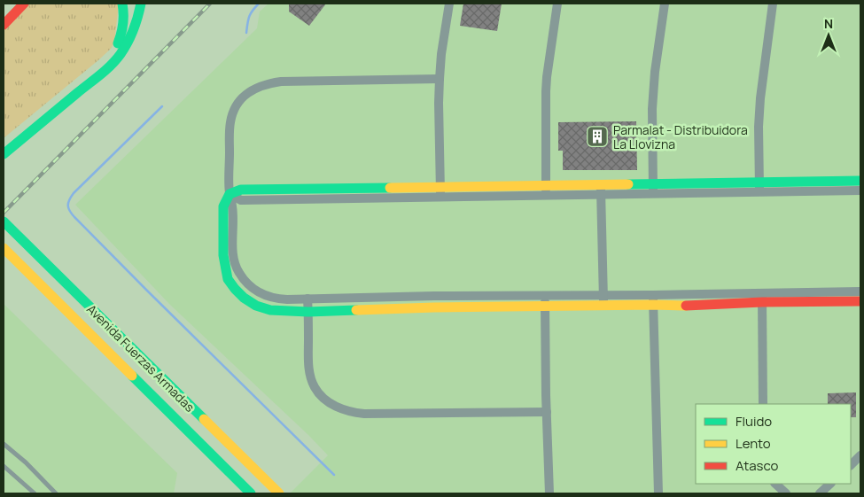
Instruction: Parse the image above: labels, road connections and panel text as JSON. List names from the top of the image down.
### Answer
{
  "streets": {
    "main road": ["Avenida Fuerzas Armadas"]
  },
  "places": {
    "building": ["Parmalat - Distribuidora La Llovizna"]
  },
  "legend": ["Fluido", "Lento", "Atasco"],
  "north": "top"
}
